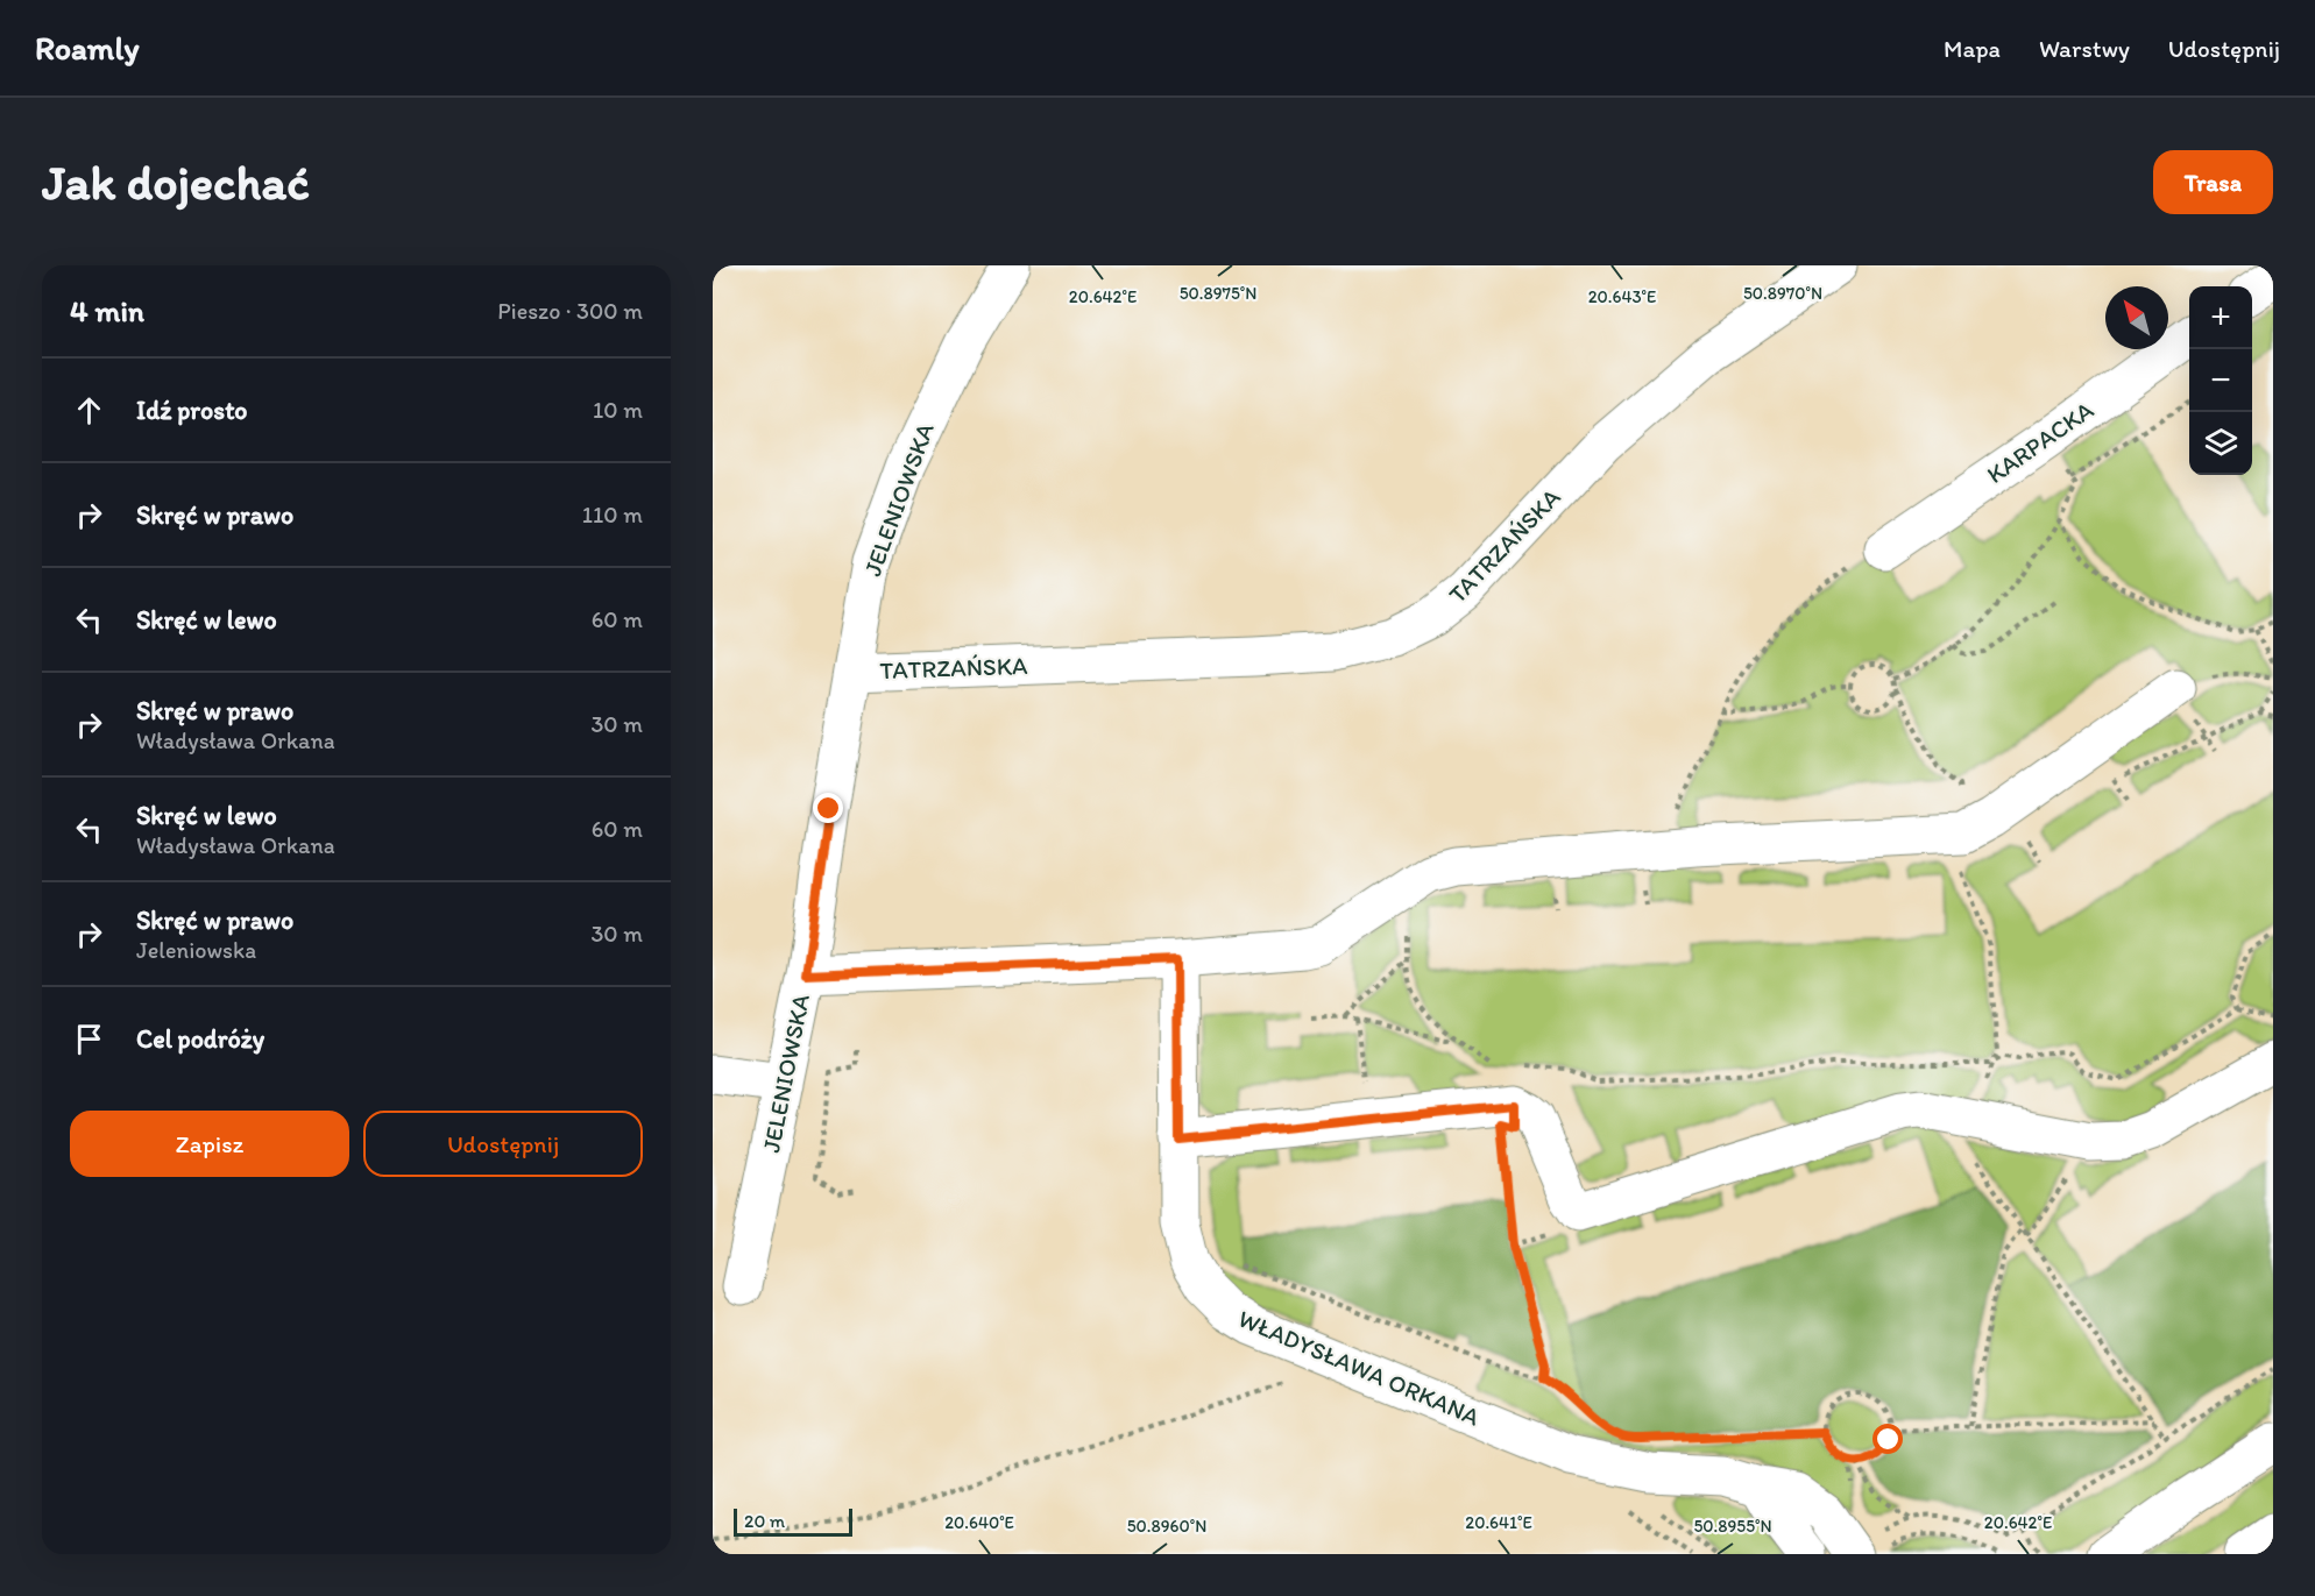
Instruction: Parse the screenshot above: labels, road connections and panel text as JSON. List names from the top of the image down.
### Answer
{
  "streets": {
    "street": [
      "KARPACKA",
      "JELENIOWSKA",
      "TATRZAŃSKA",
      "WŁADYSŁAWA ORKANA"
    ]
  },
  "crossings": [
    ["JELENIOWSKA", "TATRZAŃSKA"]
  ],
  "scale_bar": "20 m",
  "north": "top left",
  "page": {
    "header": "Roamly",
    "nav": ["Mapa", "Warstwy", "Udostępnij"],
    "buttons": [
      "Trasa",
      ["Zapisz", "Udostępnij"]
    ],
    "title": "Jak dojechać",
    "heading": ["4 min", "Pieszo · 300 m"],
    "map_buttons": ["+", "−"],
    "list": [
      ["Idź prosto", "10 m"],
      ["Skręć w prawo", "110 m"],
      ["Skręć w lewo", "60 m"],
      ["Skręć w prawo", "Władysława Orkana", "30 m"],
      ["Skręć w lewo", "Władysława Orkana", "60 m"],
      ["Skręć w prawo", "Jeleniowska", "30 m"],
      "Cel podróży"
    ],
    "scale": "20 m"
  },
  "coordinates": [
    "50.8975°N",
    "50.8970°N",
    "20.642°E",
    "20.643°E",
    "20.640°E",
    "20.641°E",
    "50.8960°N",
    "50.8955°N"
  ]
}
